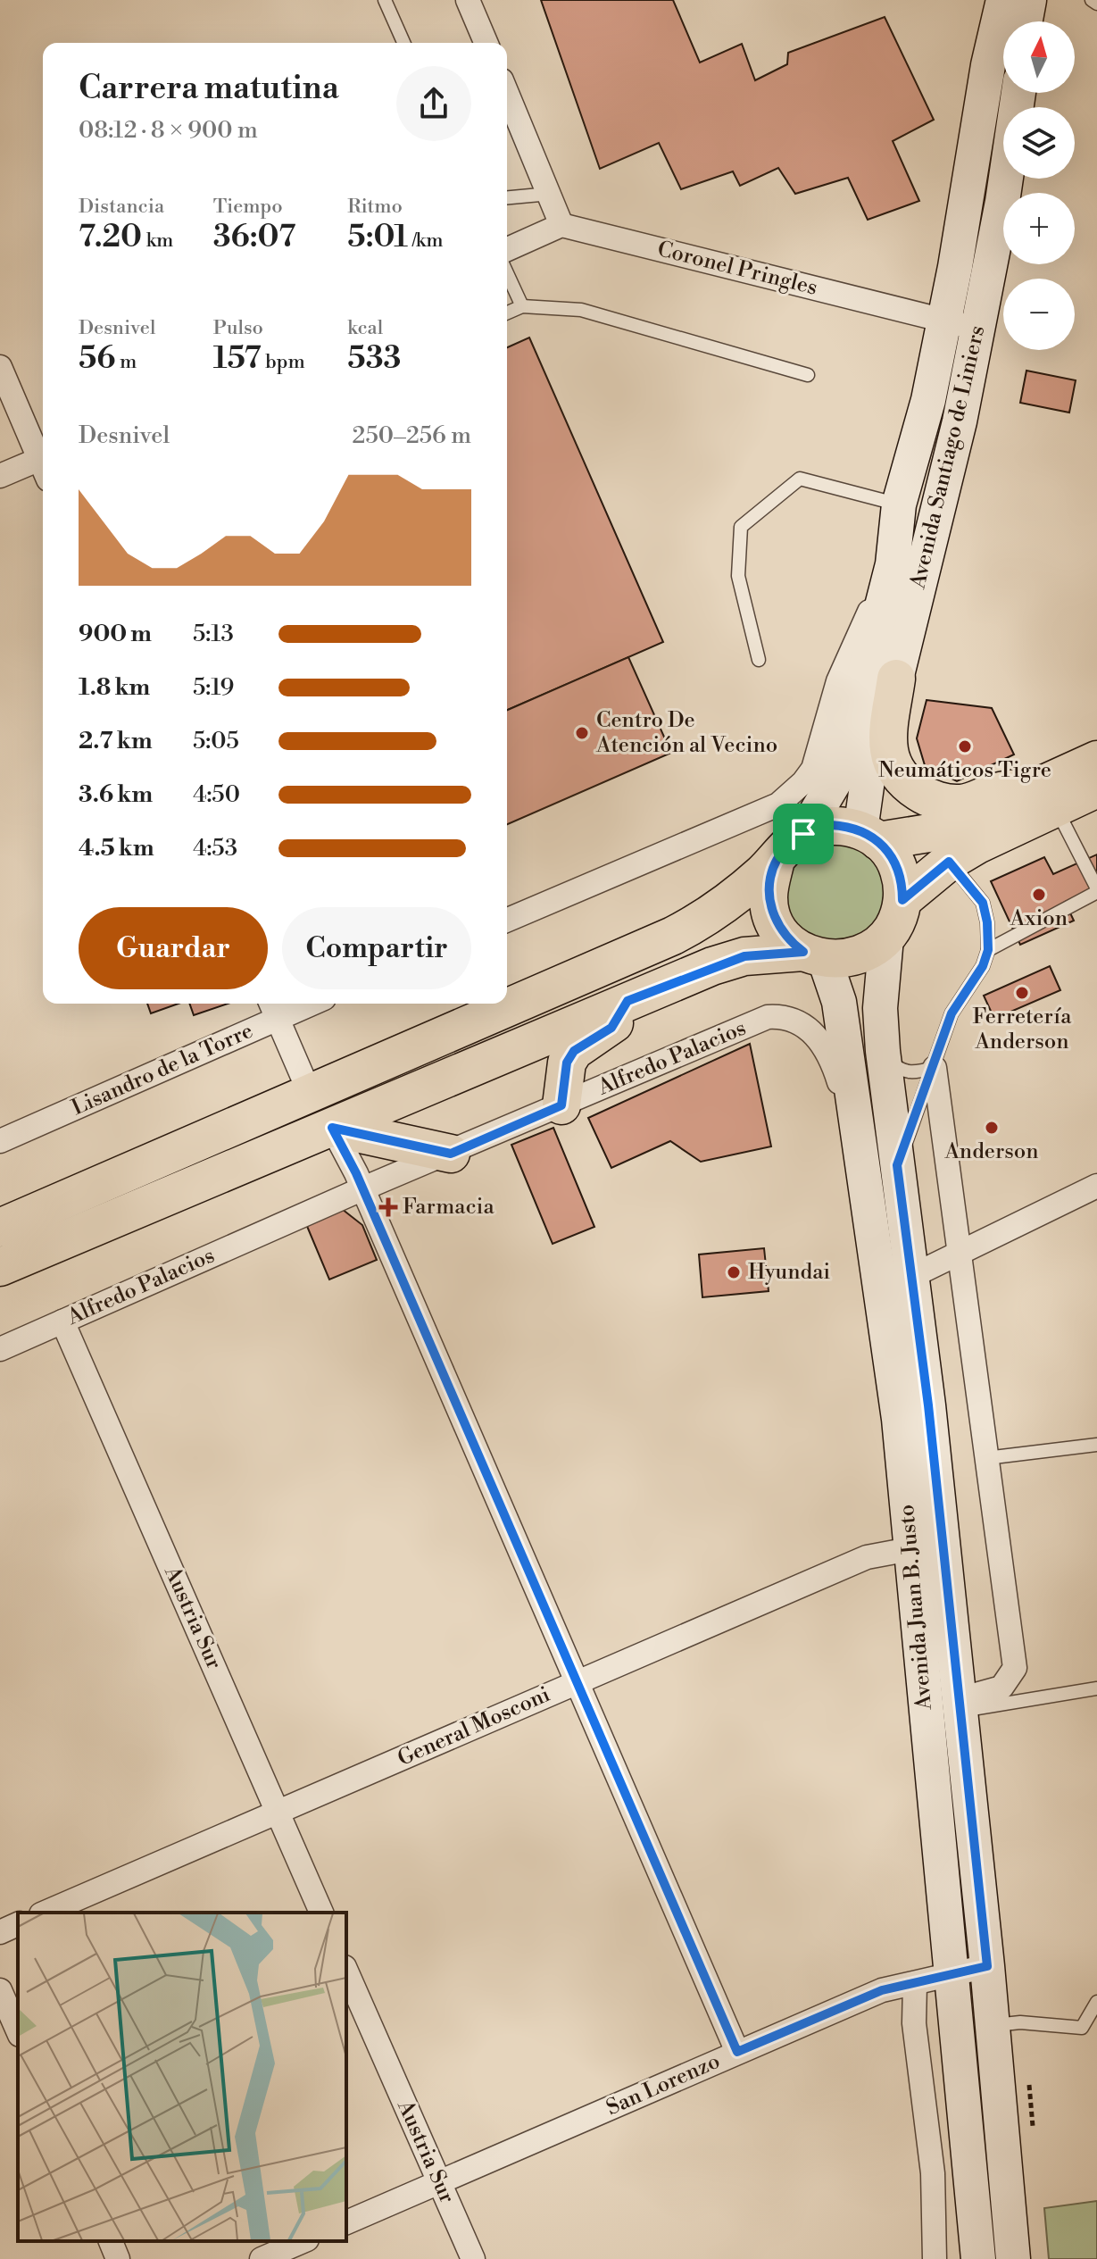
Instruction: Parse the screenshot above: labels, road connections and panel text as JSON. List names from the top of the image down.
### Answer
{
  "streets": {
    "main road": ["Avenida Santiago de Liniers", "Avenida Juan B. Justo"],
    "street": [
      "Coronel Pringles",
      "Alfredo Palacios",
      "Lisandro de la Torre",
      "Austria Sur",
      "General Mosconi",
      "San Lorenzo"
    ]
  },
  "crossings": [
    ["Coronel Pringles", "Avenida Santiago de Liniers"],
    ["Avenida Santiago de Liniers", "Avenida Juan B. Justo"],
    ["Alfredo Palacios", "Avenida Juan B. Justo"],
    ["Alfredo Palacios", "Austria Sur"],
    ["Avenida Juan B. Justo", "General Mosconi"],
    ["Avenida Juan B. Justo", "San Lorenzo"],
    ["Austria Sur", "General Mosconi"],
    ["Austria Sur", "San Lorenzo"]
  ],
  "places": {
    "other": [
      "Centro De Atención al Vecino",
      "Neumáticos Tigre",
      "Axion",
      "Ferretería Anderson",
      "Anderson",
      "Hyundai"
    ],
    "health": ["Farmacia"]
  },
  "north": "top",
  "page": {
    "map_buttons": ["+", "−"],
    "heading": ["Carrera matutina", "08:12 · 8 × 900 m"],
    "stats": [
      ["Distancia", "7.20 km"],
      ["Tiempo", "36:07"],
      ["Ritmo", "5:01 /km"],
      ["Desnivel", "56 m"],
      ["Pulso", "157 bpm"],
      ["kcal", "533"]
    ],
    "chart": ["Desnivel", "250–256 m"],
    "list": [
      {
        "name": "900 m",
        "note": "5:13"
      },
      {
        "name": "1.8 km",
        "note": "5:19"
      },
      {
        "name": "2.7 km",
        "note": "5:05"
      },
      {
        "name": "3.6 km",
        "note": "4:50"
      },
      {
        "name": "4.5 km",
        "note": "4:53"
      }
    ],
    "buttons": ["Guardar", "Compartir"]
  }
}
